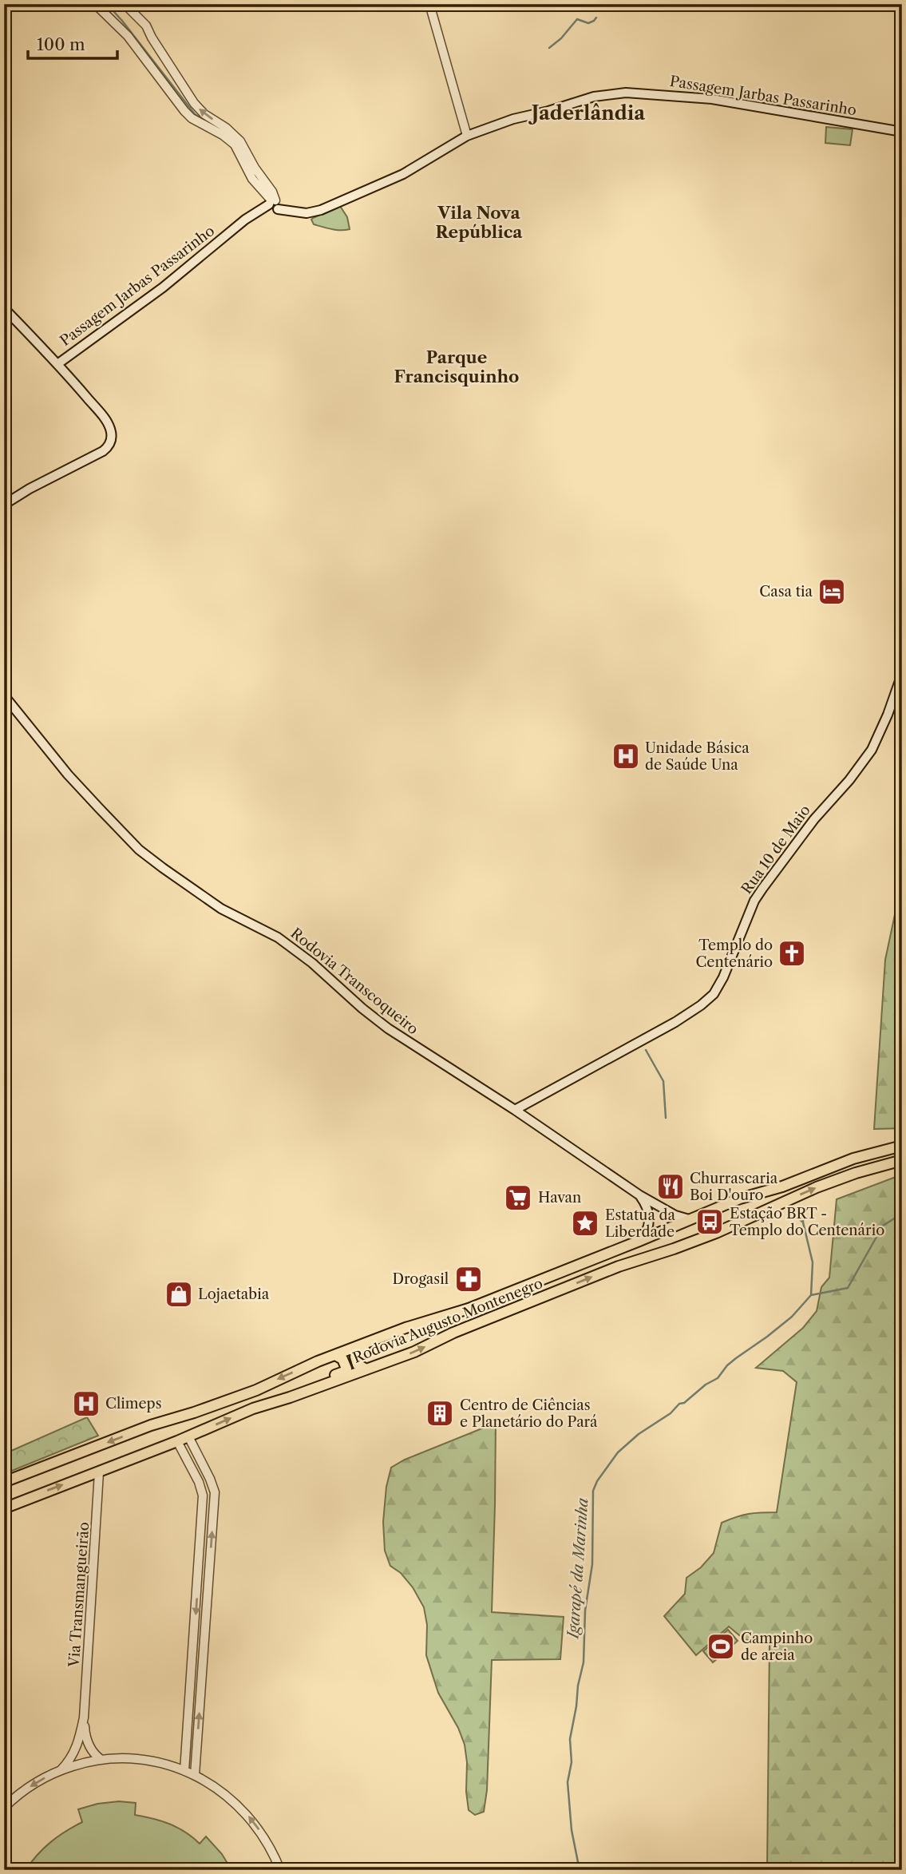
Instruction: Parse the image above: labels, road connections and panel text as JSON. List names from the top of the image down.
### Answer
{
  "streets": {
    "main road": [
      "Passagem Jarbas Passarinho",
      "Rua 10 de Maio",
      "Rodovia Transcoqueiro",
      "Rodovia Augusto Montenegro"
    ],
    "street": ["Via Transmangueirão"]
  },
  "crossings": [
    ["Rua 10 de Maio", "Rodovia Transcoqueiro"],
    ["Rodovia Transcoqueiro", "Rodovia Augusto Montenegro"],
    ["Rodovia Augusto Montenegro", "Via Transmangueirão"]
  ],
  "districts": ["Jaderlândia", "Vila Nova República", "Parque Francisquinho"],
  "water": ["Igarapé da Marinha"],
  "places": {
    "hotel": ["Casa tia"],
    "hospital": ["Unidade Básica de Saúde Una", "Climeps"],
    "church": ["Templo do Centenário"],
    "restaurant": ["Churrascaria Boi D'ouro"],
    "supermarket": ["Havan"],
    "bus stop": ["Estação BRT - Templo do Centenário"],
    "place": ["Estatua da Liberdade"],
    "pharmacy": ["Drogasil"],
    "shop": ["Lojaetabia"],
    "building": ["Centro de Ciências e Planetário do Pará"],
    "sports": ["Campinho de areia"]
  },
  "scale_bar": "100 m"
}
